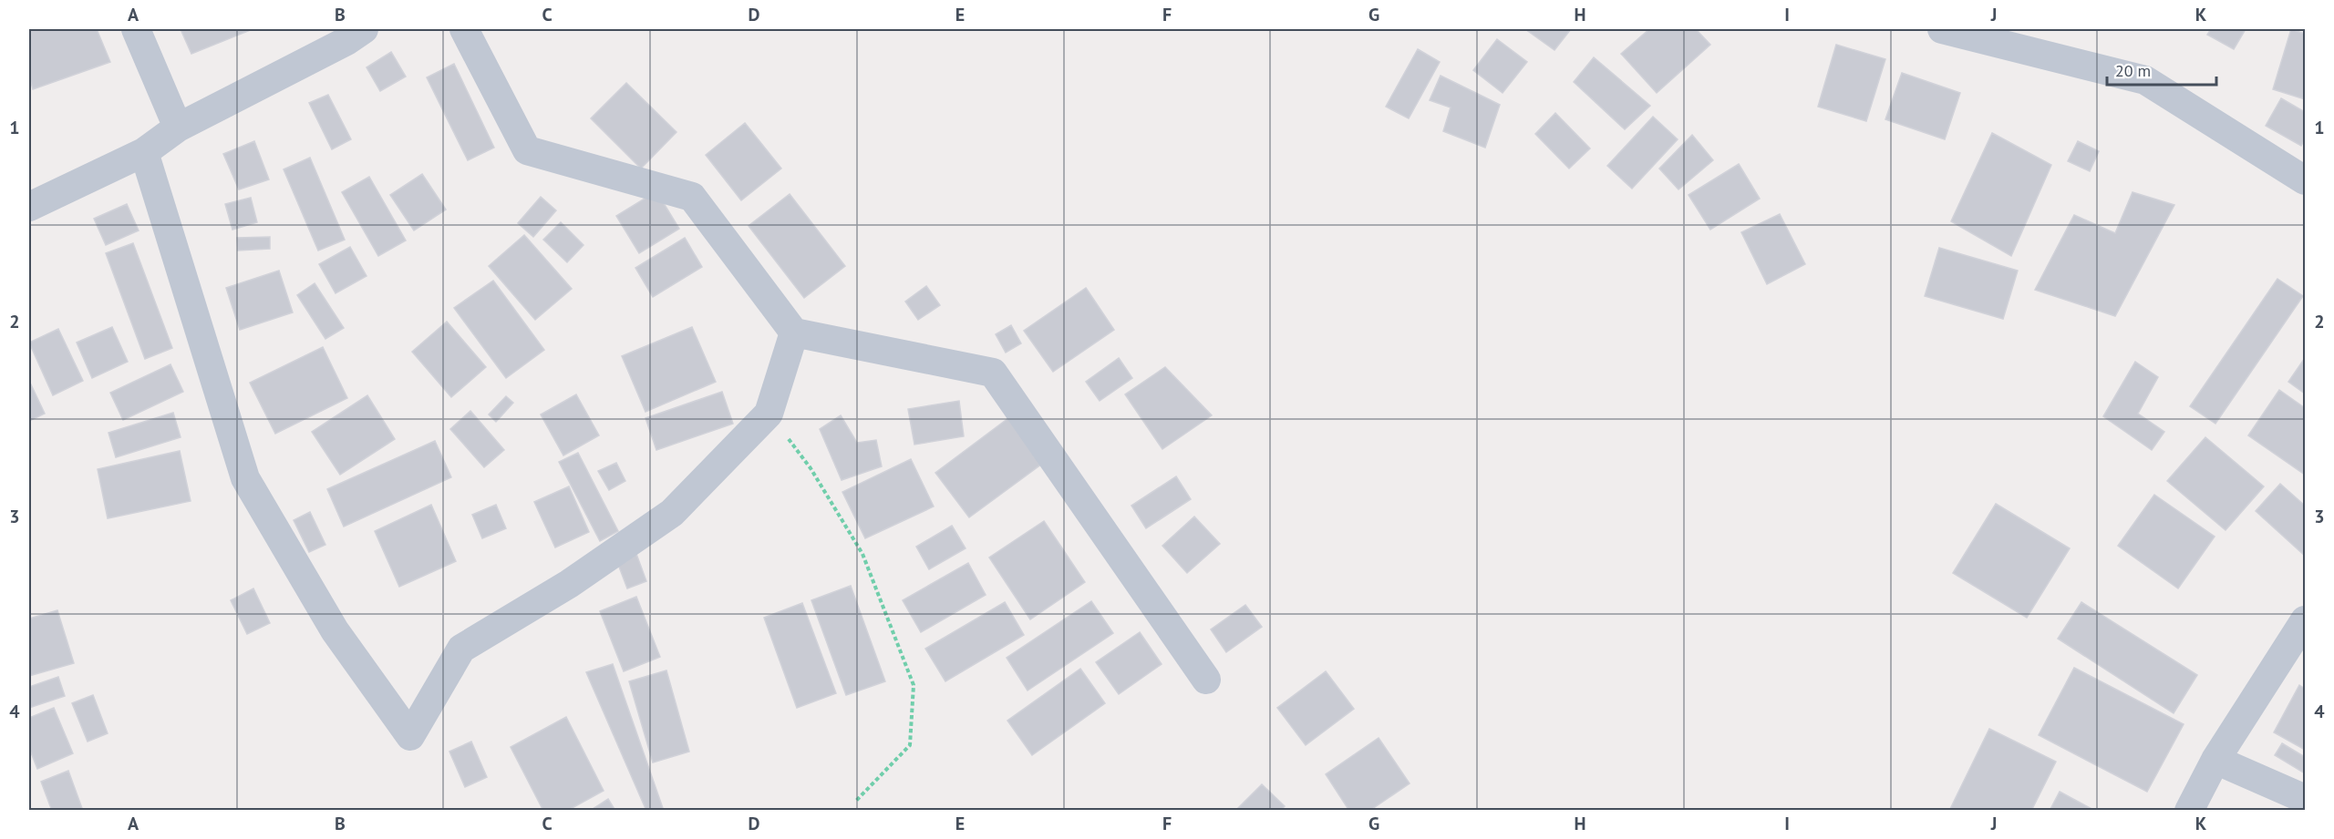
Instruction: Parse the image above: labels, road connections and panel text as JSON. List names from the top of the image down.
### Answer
{
  "scale_bar": "20 m",
  "grid": {
    "columns": [
      "A",
      "B",
      "C",
      "D",
      "E",
      "F",
      "G",
      "H",
      "I",
      "J",
      "K"
    ],
    "rows": [
      "1",
      "2",
      "3",
      "4"
    ]
  }
}
